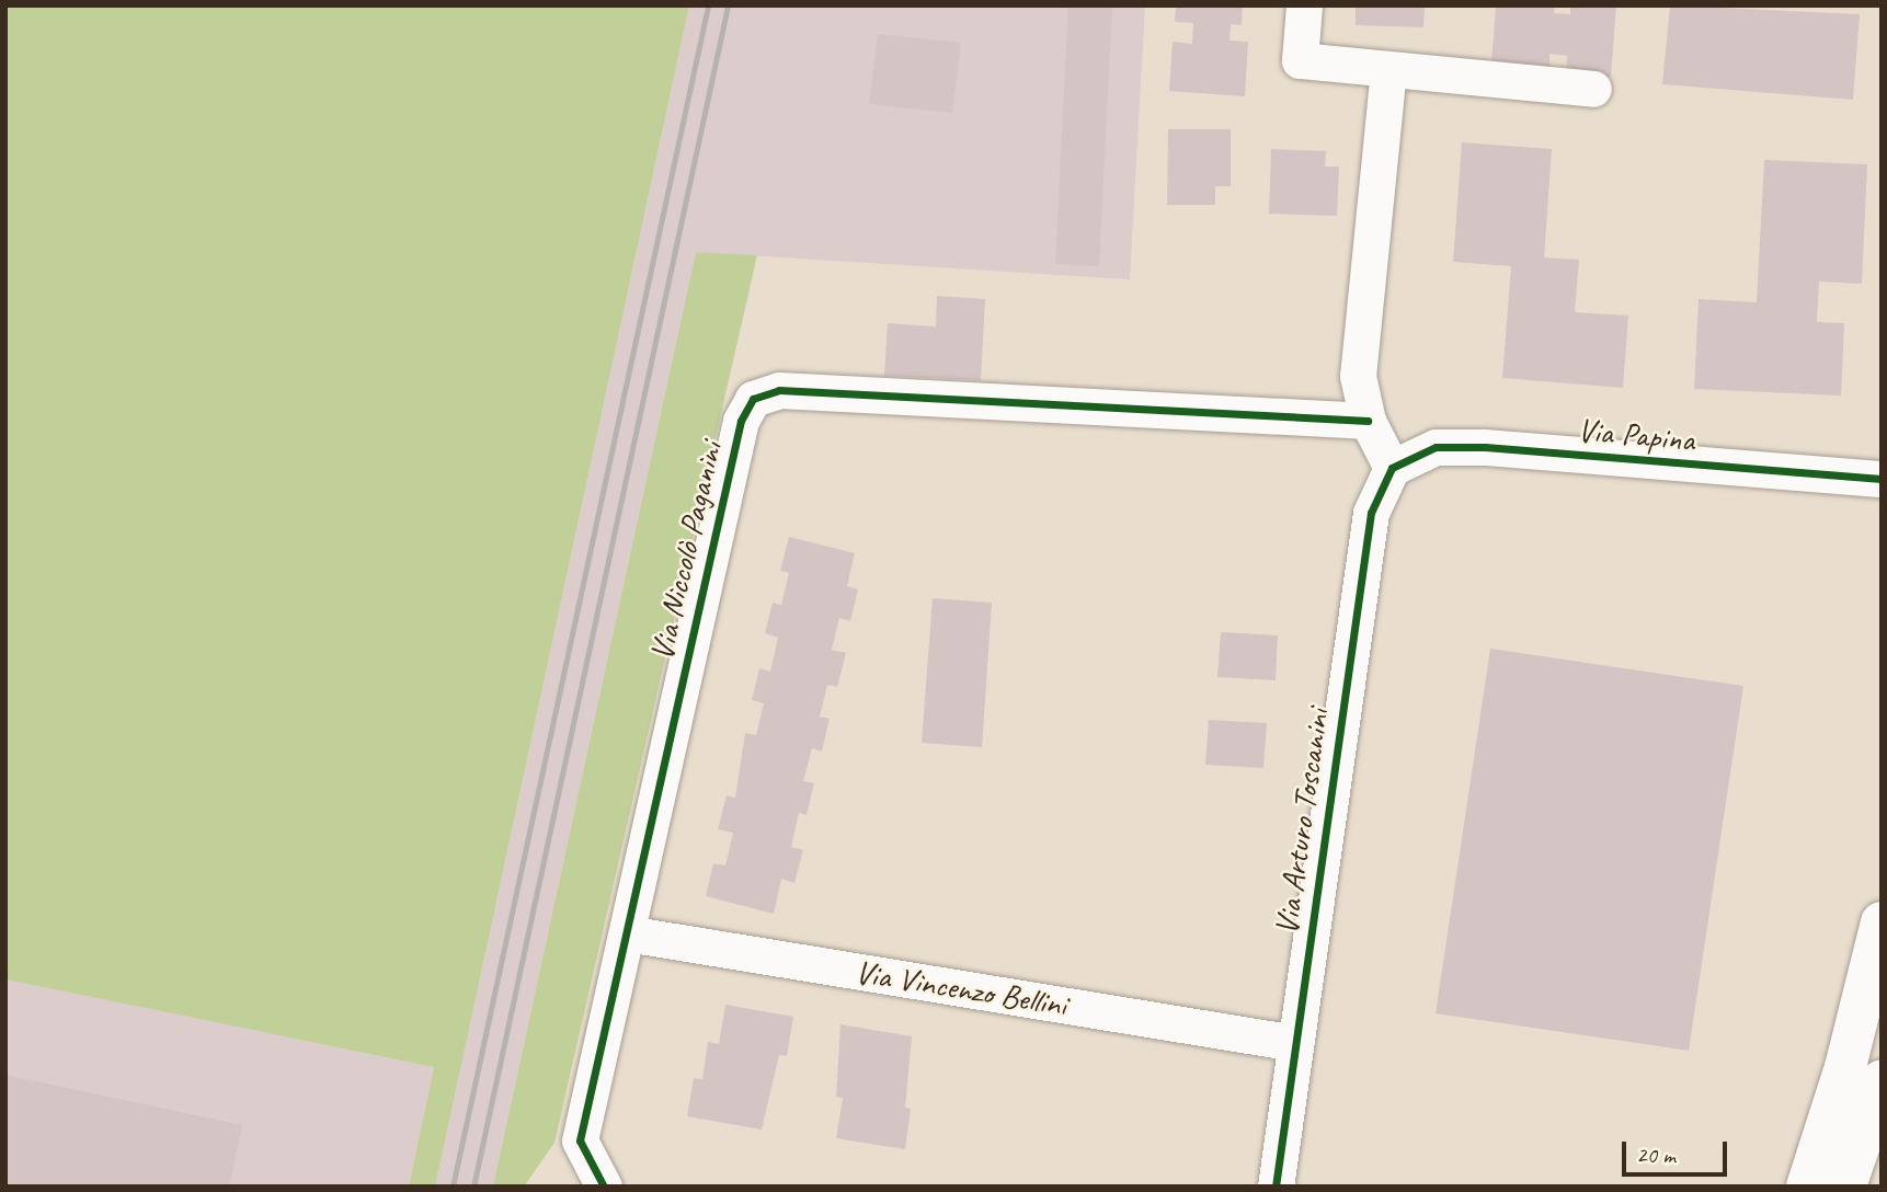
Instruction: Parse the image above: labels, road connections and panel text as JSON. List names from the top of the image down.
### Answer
{
  "streets": {
    "street": [
      "Via Papina",
      "Via Niccolò Paganini",
      "Via Arturo Toscanini",
      "Via Vincenzo Bellini"
    ]
  },
  "crossings": [
    ["Via Papina", "Via Arturo Toscanini"],
    ["Via Niccolò Paganini", "Via Vincenzo Bellini"],
    ["Via Arturo Toscanini", "Via Vincenzo Bellini"]
  ],
  "scale_bar": "20 m"
}
